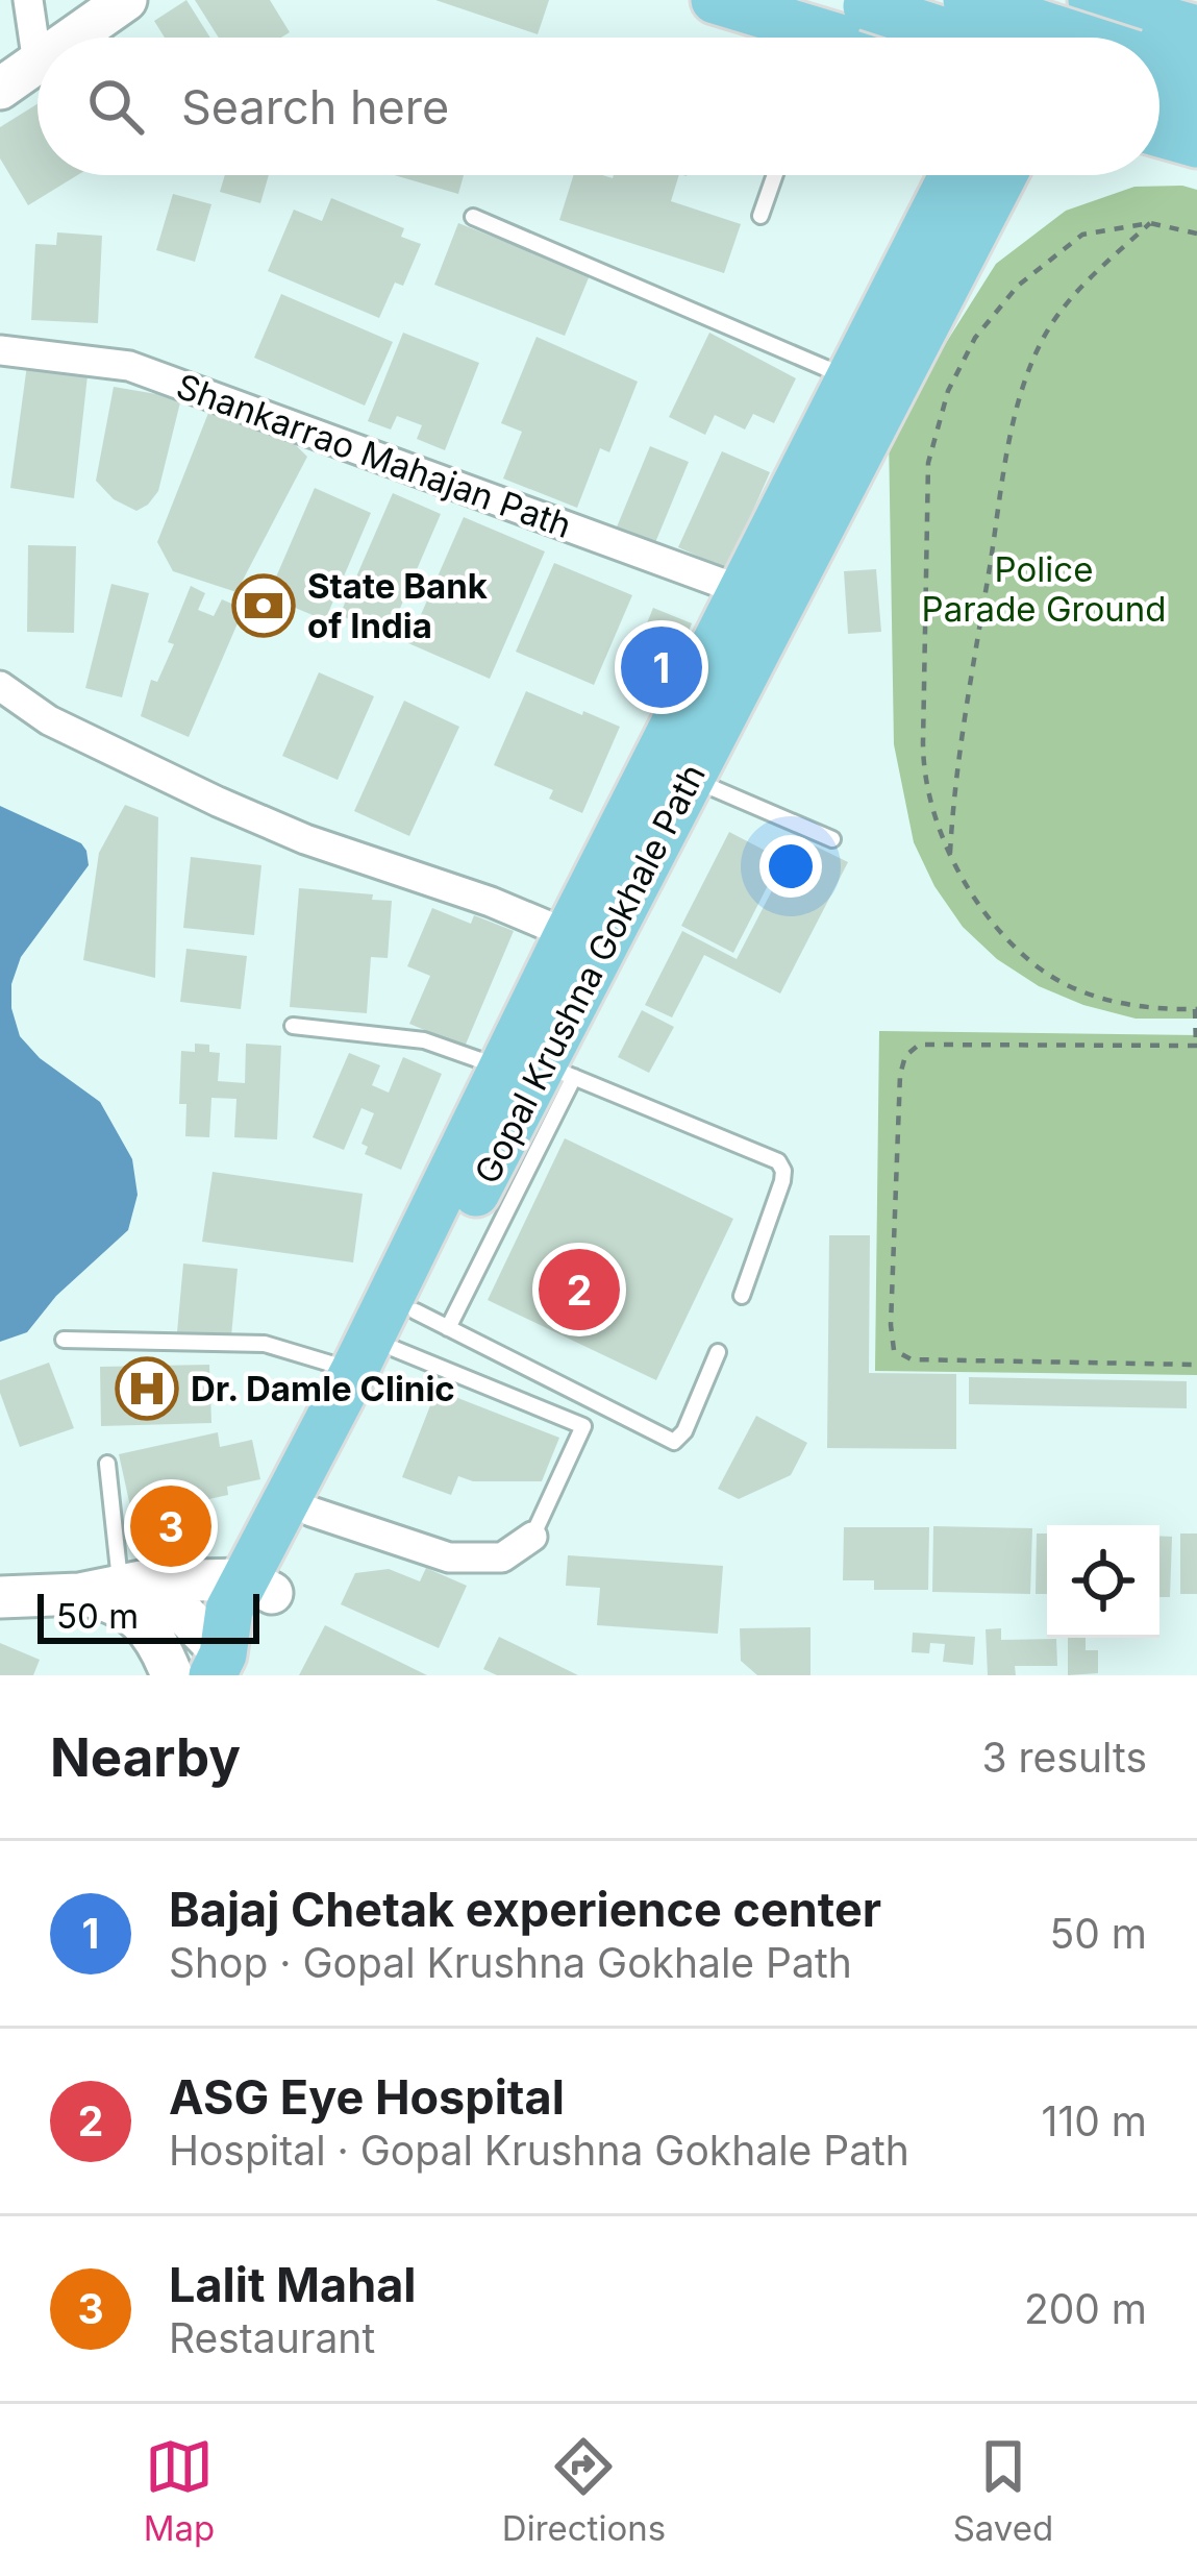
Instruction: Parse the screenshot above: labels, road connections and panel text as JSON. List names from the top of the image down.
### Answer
{
  "streets": {
    "main road": ["Gopal Krushna Gokhale Path"],
    "street": ["Shankarrao Mahajan Path"]
  },
  "crossings": [
    ["Shankarrao Mahajan Path", "Gopal Krushna Gokhale Path"]
  ],
  "parks": ["Police Parade Ground"],
  "places": {
    "bank": ["State Bank of India"],
    "hospital": ["Dr. Damle Clinic"]
  },
  "scale_bar": "50 m",
  "page": {
    "search": "Search here",
    "pins": ["1", "2", "3"],
    "scale": "50 m",
    "heading": ["Nearby", "3 results"],
    "list": [
      {
        "mark": "1",
        "name": "Bajaj Chetak experience center",
        "note": "Shop · Gopal Krushna Gokhale Path",
        "value": "50 m"
      },
      {
        "mark": "2",
        "name": "ASG Eye Hospital",
        "note": "Hospital · Gopal Krushna Gokhale Path",
        "value": "110 m"
      },
      {
        "mark": "3",
        "name": "Lalit Mahal",
        "note": "Restaurant",
        "value": "200 m"
      }
    ],
    "nav": ["Map", "Directions", "Saved"]
  }
}
